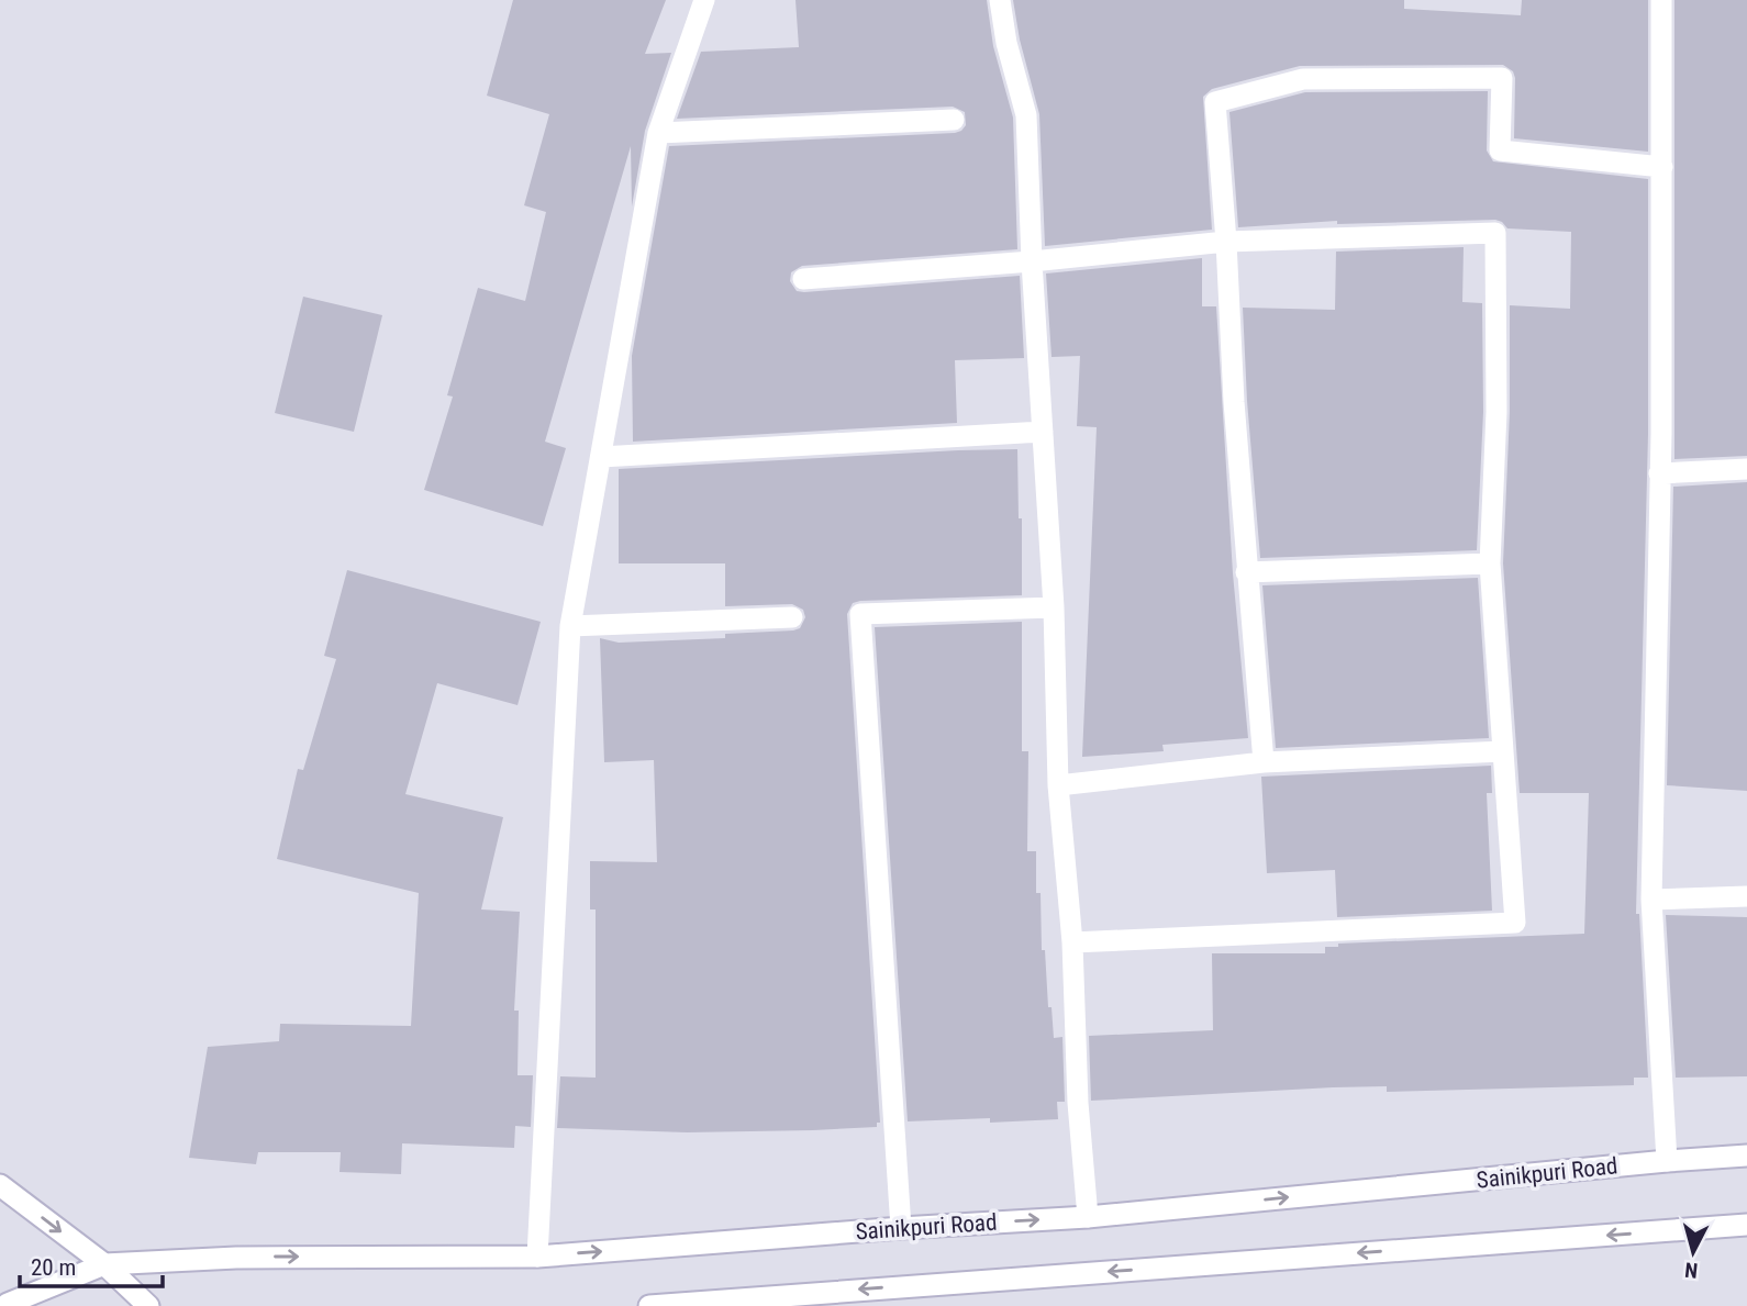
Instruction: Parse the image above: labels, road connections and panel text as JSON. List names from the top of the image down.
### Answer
{
  "streets": {
    "street": ["Sainikpuri Road"]
  },
  "scale_bar": "20 m",
  "north": "bottom"
}
